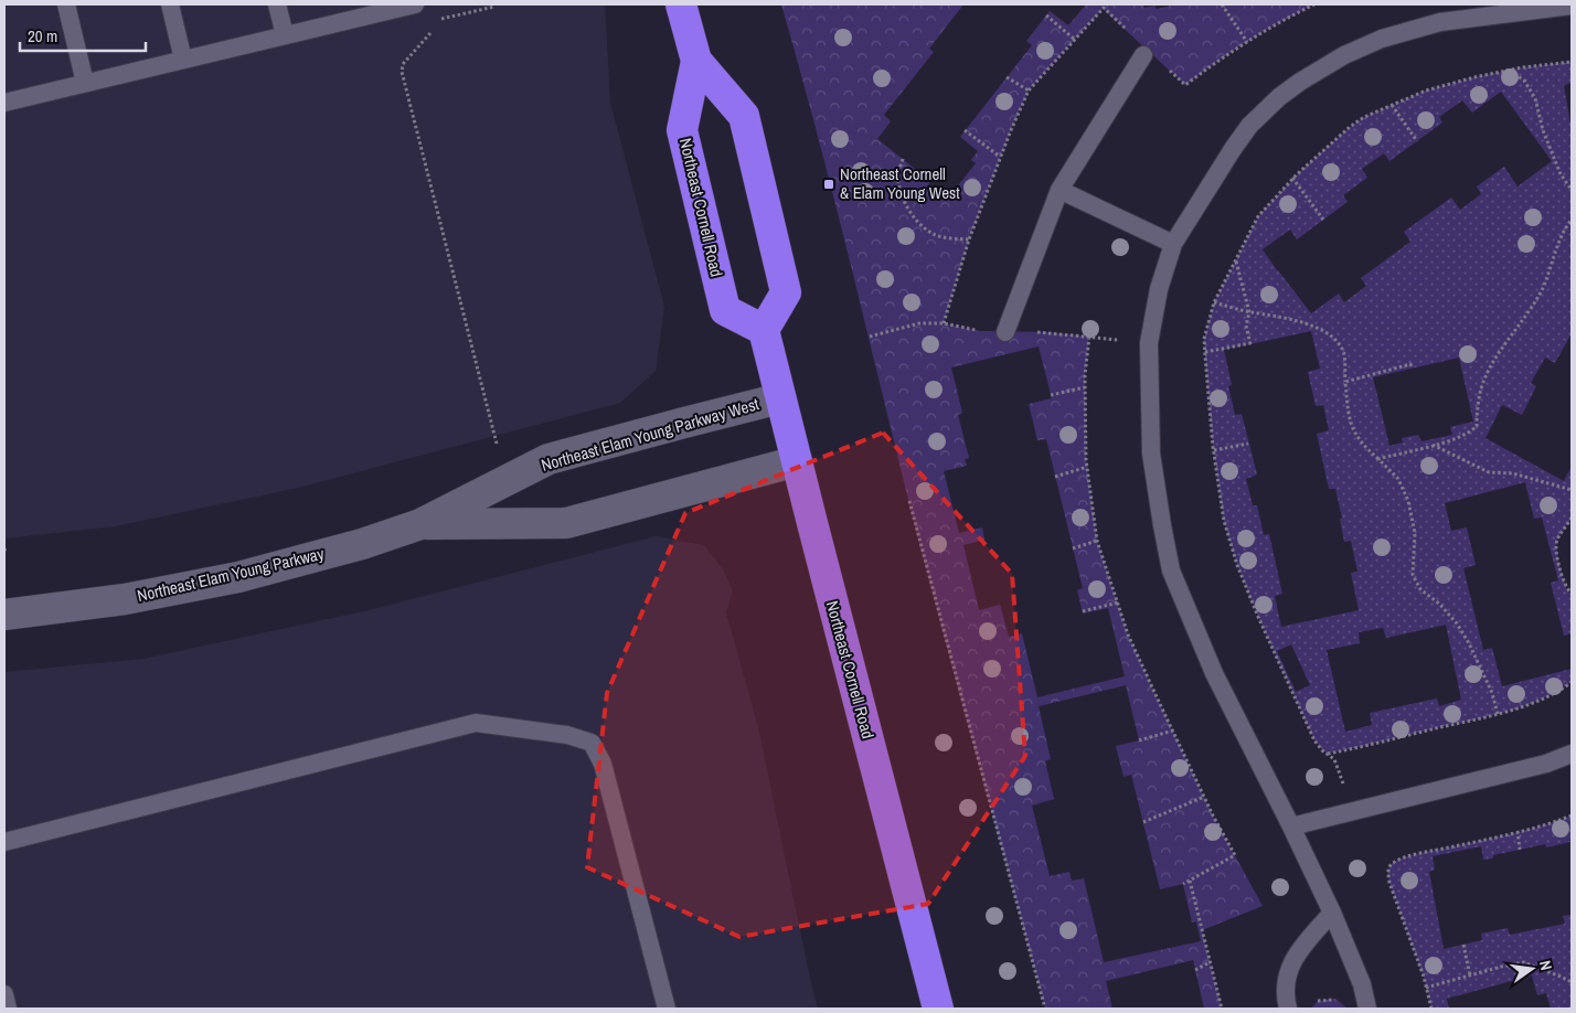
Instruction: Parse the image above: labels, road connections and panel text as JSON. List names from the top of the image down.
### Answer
{
  "streets": {
    "highway": ["Northeast Cornell Road"],
    "street": ["Northeast Elam Young Parkway West", "Northeast Elam Young Parkway"]
  },
  "crossings": [
    ["Northeast Cornell Road", "Northeast Elam Young Parkway West"],
    ["Northeast Elam Young Parkway West", "Northeast Elam Young Parkway"]
  ],
  "places": {
    "transit": ["Northeast Cornell & Elam Young West"]
  },
  "scale_bar": "20 m",
  "north": "right"
}
